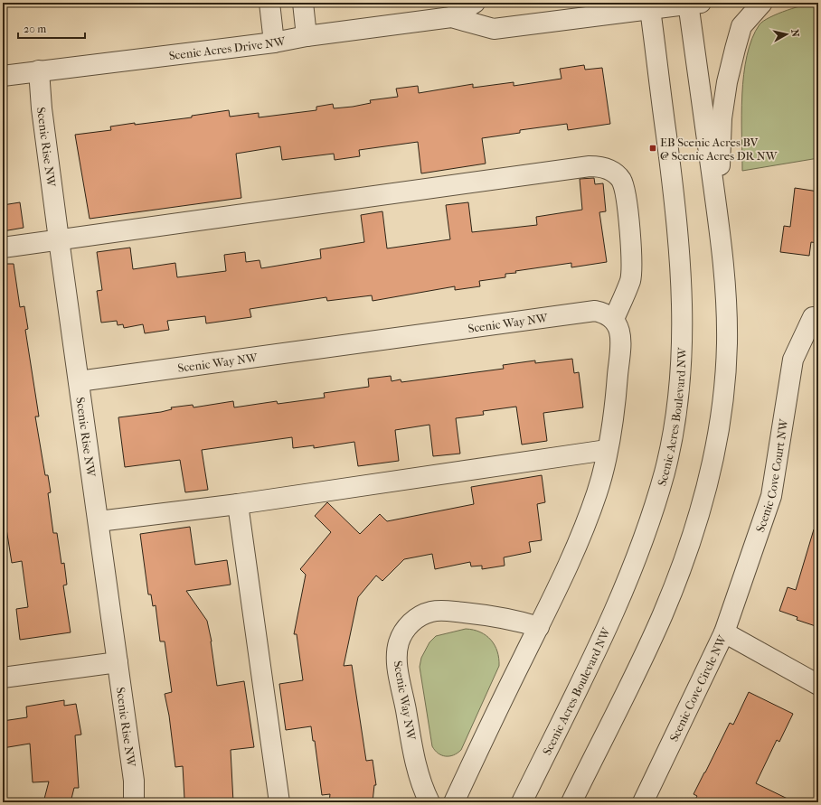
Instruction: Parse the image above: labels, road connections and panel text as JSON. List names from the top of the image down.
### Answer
{
  "streets": {
    "street": [
      "Scenic Acres Drive NW",
      "Scenic Rise NW",
      "Scenic Way NW",
      "Scenic Acres Boulevard NW",
      "Scenic Cove Court NW",
      "Scenic Cove Circle NW"
    ]
  },
  "crossings": [
    ["Scenic Acres Drive NW", "Scenic Rise NW"],
    ["Scenic Acres Drive NW", "Scenic Acres Boulevard NW"],
    ["Scenic Rise NW", "Scenic Way NW"],
    ["Scenic Cove Court NW", "Scenic Cove Circle NW"]
  ],
  "places": {
    "transit": ["EB Scenic Acres BV @ Scenic Acres DR NW"]
  },
  "scale_bar": "20 m",
  "north": "right"
}
